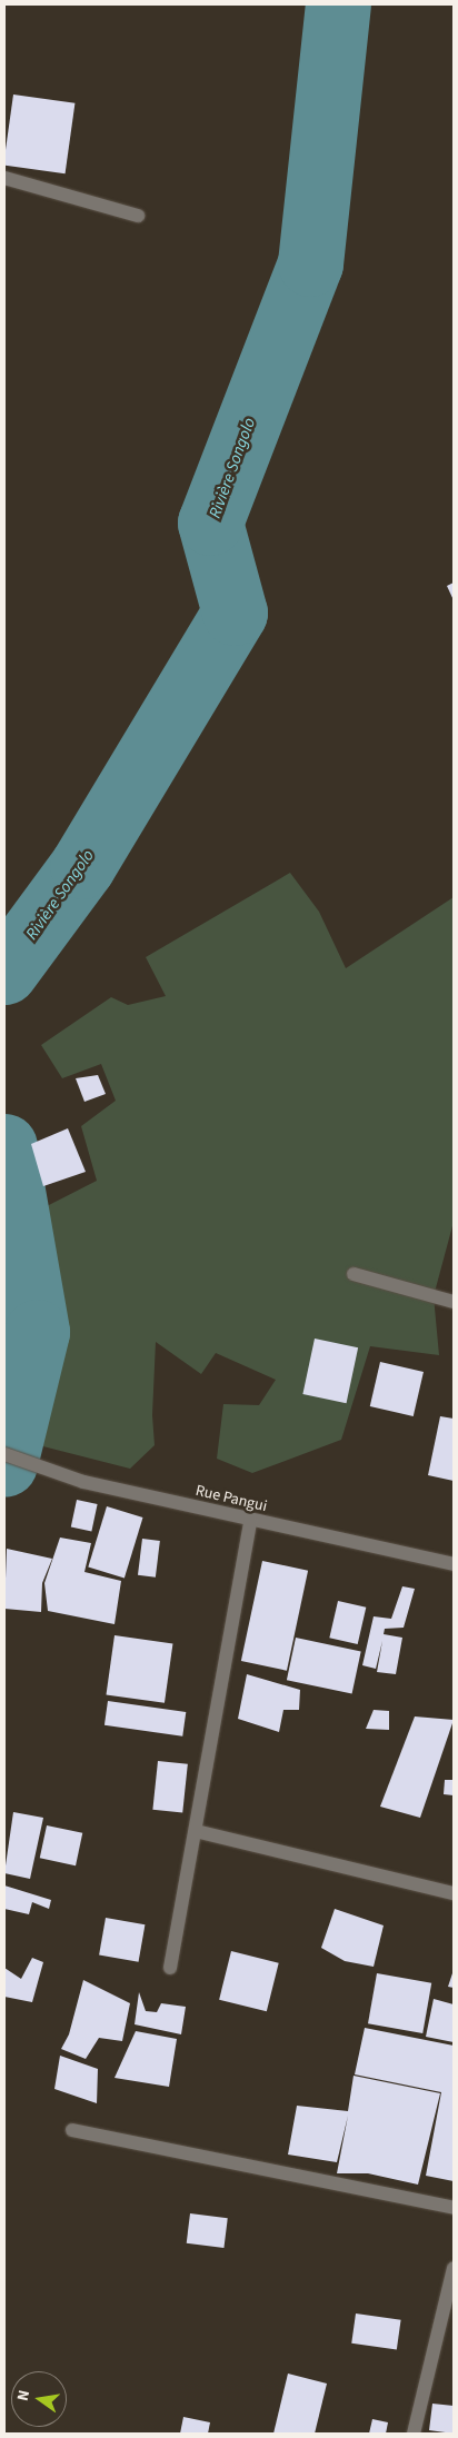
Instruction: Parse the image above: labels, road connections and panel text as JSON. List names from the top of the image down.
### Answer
{
  "streets": {
    "street": ["Rue Pangui"]
  },
  "water": ["Rivière Songolo"],
  "north": "left"
}
